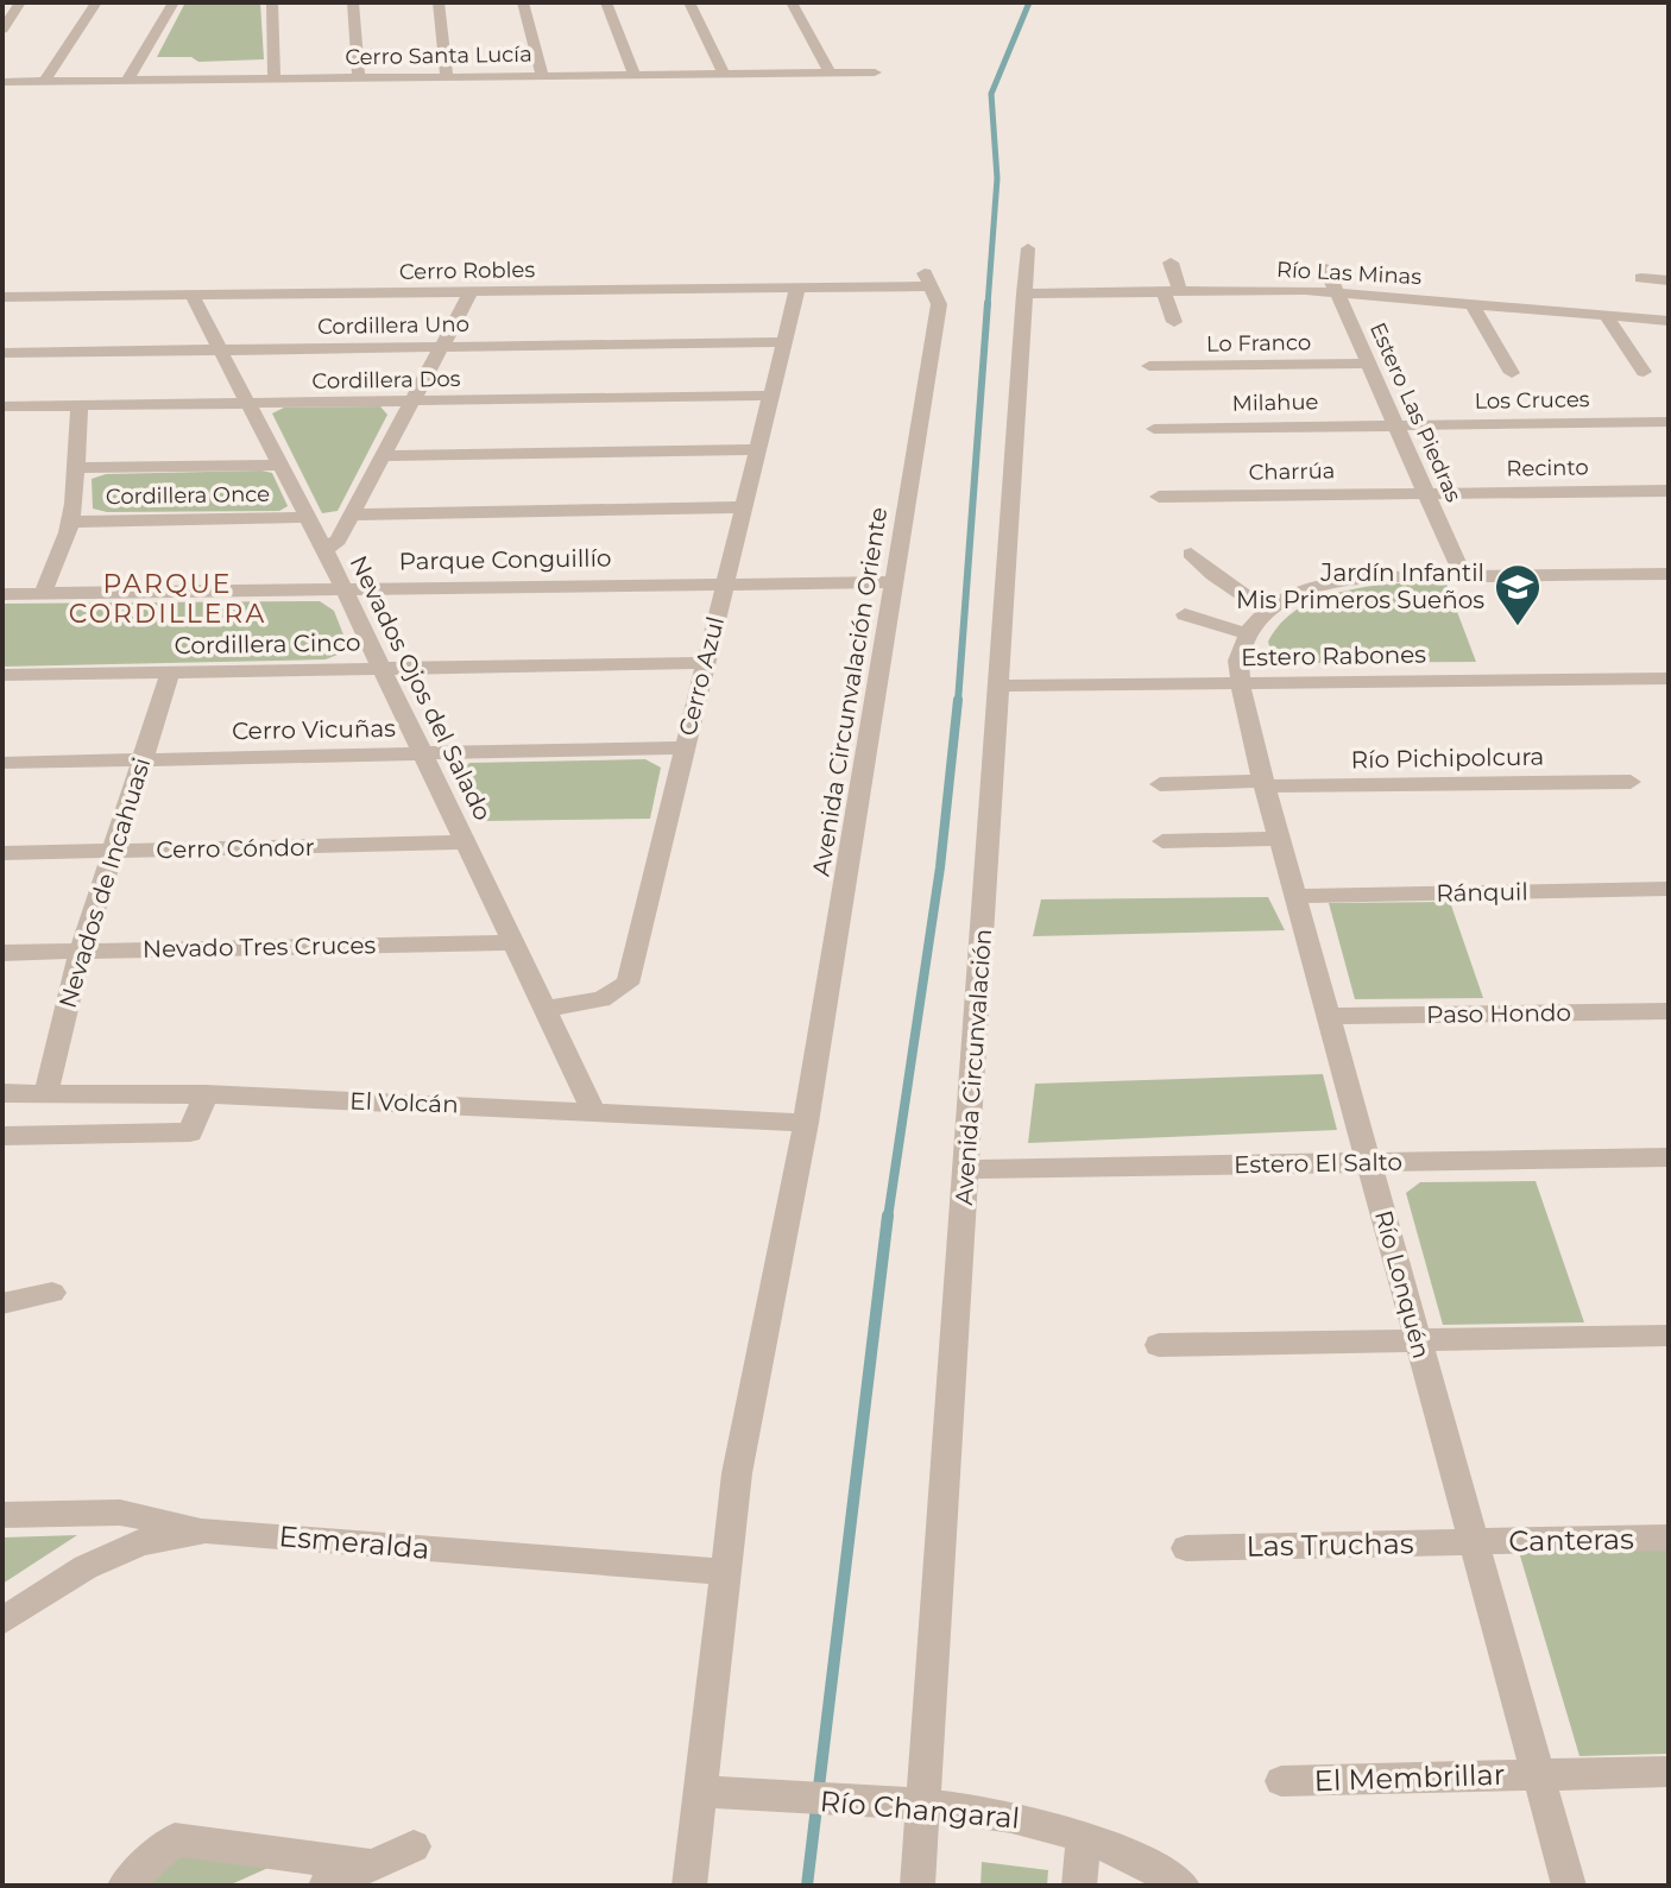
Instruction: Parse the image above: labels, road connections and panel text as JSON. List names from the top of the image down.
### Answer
{
  "streets": {
    "street": [
      "Cerro Santa Lucía",
      "Cerro Robles",
      "Río Las Minas",
      "Cordillera Uno",
      "Lo Franco",
      "Cordillera Dos",
      "Los Cruces",
      "Milahue",
      "Estero Las Piedras",
      "Recinto",
      "Charrúa",
      "Cordillera Once",
      "Parque Conguillío",
      "Cordillera Cinco",
      "Estero Rabones",
      "Cerro Azul",
      "Nevados Ojos del Salado",
      "Avenida Circunvalación Oriente",
      "Cerro Vicuñas",
      "Río Pichipolcura",
      "Cerro Cóndor",
      "Nevados de Incahuasi",
      "Ránquil",
      "Nevado Tres Cruces",
      "Paso Hondo",
      "Avenida Circunvalación",
      "El Volcán",
      "Estero El Salto",
      "Río Lonquén",
      "Canteras",
      "Esmeralda",
      "Las Truchas",
      "El Membrillar",
      "Río Changaral"
    ]
  },
  "crossings": [
    ["Cerro Robles", "Cerro Azul"],
    ["Cerro Robles", "Nevados Ojos del Salado"],
    ["Cerro Robles", "Avenida Circunvalación Oriente"],
    ["Río Las Minas", "Estero Las Piedras"],
    ["Río Las Minas", "Avenida Circunvalación"],
    ["Cordillera Uno", "Cerro Azul"],
    ["Cordillera Uno", "Nevados Ojos del Salado"],
    ["Lo Franco", "Estero Las Piedras"],
    ["Cordillera Dos", "Cerro Azul"],
    ["Cordillera Dos", "Nevados Ojos del Salado"],
    ["Los Cruces", "Milahue"],
    ["Los Cruces", "Estero Las Piedras"],
    ["Milahue", "Estero Las Piedras"],
    ["Estero Las Piedras", "Recinto"],
    ["Estero Las Piedras", "Charrúa"],
    ["Recinto", "Charrúa"],
    ["Cordillera Once", "Nevados Ojos del Salado"],
    ["Parque Conguillío", "Cerro Azul"],
    ["Parque Conguillío", "Nevados Ojos del Salado"],
    ["Parque Conguillío", "Avenida Circunvalación Oriente"],
    ["Cordillera Cinco", "Cerro Azul"],
    ["Cordillera Cinco", "Nevados Ojos del Salado"],
    ["Cordillera Cinco", "Nevados de Incahuasi"],
    ["Estero Rabones", "Avenida Circunvalación"],
    ["Estero Rabones", "Río Lonquén"],
    ["Cerro Azul", "Nevados Ojos del Salado"],
    ["Cerro Azul", "Cerro Vicuñas"],
    ["Nevados Ojos del Salado", "Cerro Vicuñas"],
    ["Nevados Ojos del Salado", "Cerro Cóndor"],
    ["Nevados Ojos del Salado", "Nevado Tres Cruces"],
    ["Nevados Ojos del Salado", "El Volcán"],
    ["Avenida Circunvalación Oriente", "El Volcán"],
    ["Cerro Vicuñas", "Nevados de Incahuasi"],
    ["Río Pichipolcura", "Río Lonquén"],
    ["Cerro Cóndor", "Nevados de Incahuasi"],
    ["Nevados de Incahuasi", "Nevado Tres Cruces"],
    ["Nevados de Incahuasi", "El Volcán"],
    ["Ránquil", "Río Lonquén"],
    ["Paso Hondo", "Río Lonquén"],
    ["Avenida Circunvalación", "Estero El Salto"],
    ["Avenida Circunvalación", "Río Changaral"],
    ["Estero El Salto", "Río Lonquén"],
    ["Río Lonquén", "Canteras"],
    ["Río Lonquén", "Las Truchas"],
    ["Río Lonquén", "El Membrillar"],
    ["Canteras", "Las Truchas"]
  ],
  "districts": ["PARQUE CORDILLERA"],
  "places": {
    "school or university": ["Jardín Infantil Mis Primeros Sueños"]
  }
}
